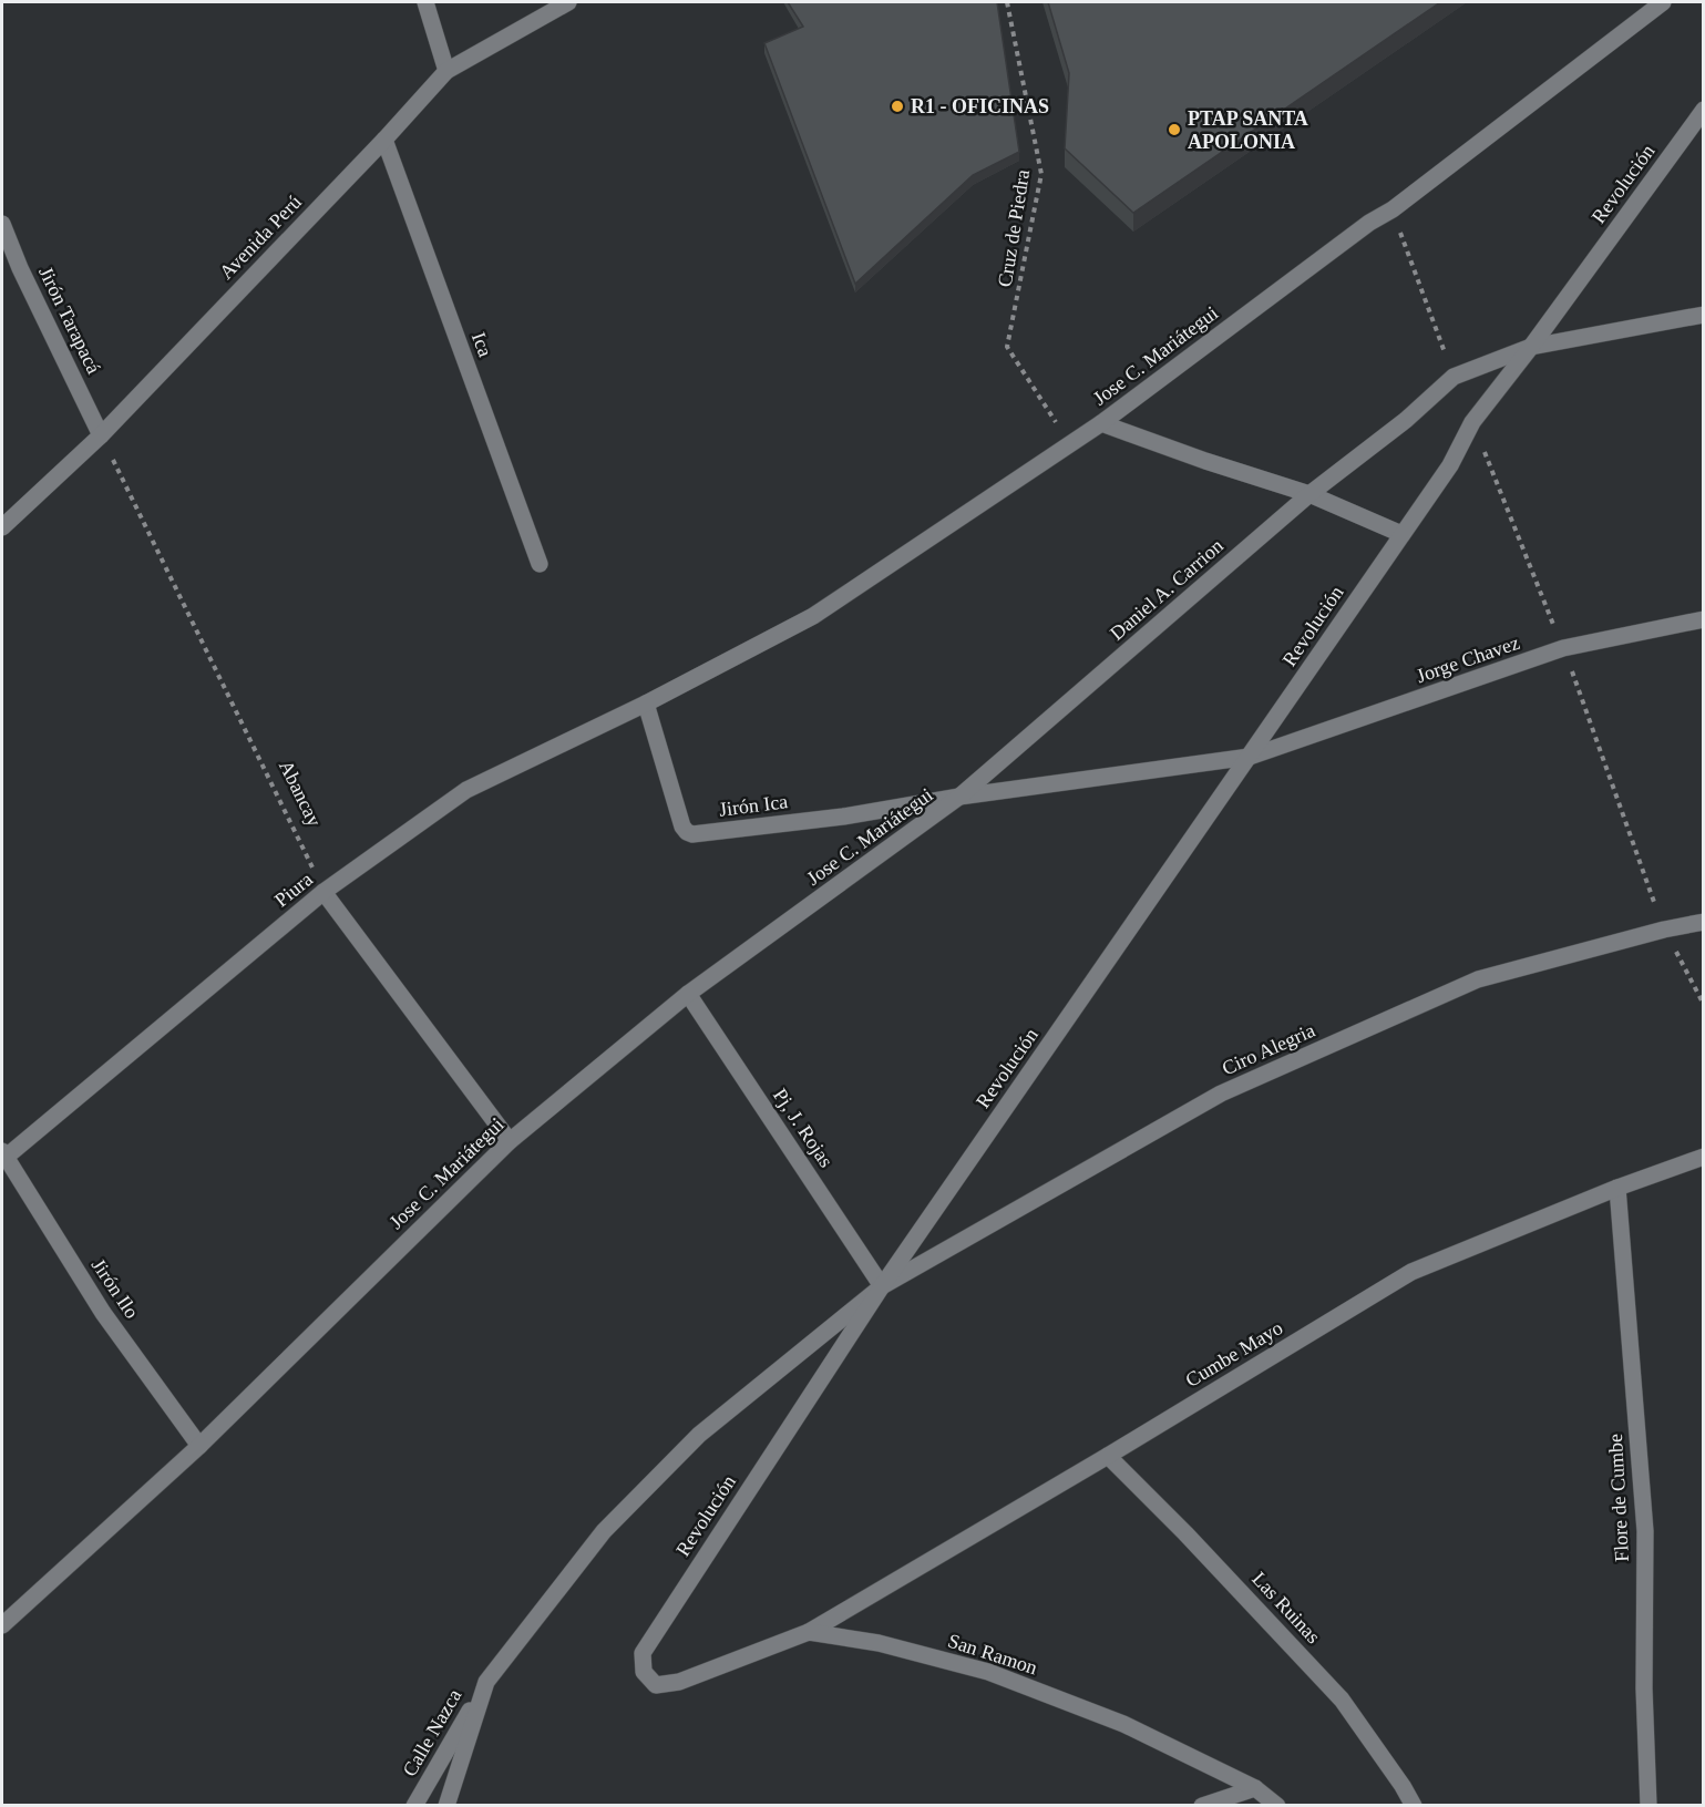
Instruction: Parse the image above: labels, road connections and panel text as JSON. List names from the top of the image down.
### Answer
{
  "streets": {
    "street": [
      "Revolución",
      "Avenida Perú",
      "Jirón Tarapacá",
      "Ica",
      "Jose C. Mariátegui",
      "Daniel A. Carrion",
      "Jorge Chavez",
      "Jirón Ica",
      "Piura",
      "Ciro Alegria",
      "Pj, J. Rojas",
      "Jirón Ilo",
      "Cumbe Mayo",
      "Flore de Cumbe",
      "Las Ruinas",
      "San Ramon",
      "Calle Nazca"
    ],
    "path": ["Cruz de Piedra", "Abancay"]
  },
  "crossings": [
    ["Revolución", "Jorge Chavez"],
    ["Revolución", "Ciro Alegria"],
    ["Revolución", "Pj, J. Rojas"],
    ["Revolución", "San Ramon"],
    ["Cruz de Piedra", "Jose C. Mariátegui"],
    ["Avenida Perú", "Jirón Tarapacá"],
    ["Avenida Perú", "Ica"],
    ["Avenida Perú", "Abancay"],
    ["Jirón Tarapacá", "Abancay"],
    ["Jose C. Mariátegui", "Daniel A. Carrion"],
    ["Jose C. Mariátegui", "Jorge Chavez"],
    ["Jose C. Mariátegui", "Jirón Ica"],
    ["Jose C. Mariátegui", "Piura"],
    ["Jose C. Mariátegui", "Pj, J. Rojas"],
    ["Jose C. Mariátegui", "Jirón Ilo"],
    ["Daniel A. Carrion", "Jorge Chavez"],
    ["Daniel A. Carrion", "Jirón Ica"],
    ["Jorge Chavez", "Jirón Ica"],
    ["Abancay", "Piura"],
    ["Jirón Ica", "Piura"],
    ["Piura", "Jirón Ilo"],
    ["Ciro Alegria", "Pj, J. Rojas"],
    ["Cumbe Mayo", "Flore de Cumbe"],
    ["Cumbe Mayo", "Las Ruinas"],
    ["Cumbe Mayo", "San Ramon"]
  ],
  "places": ["R1 - OFICINAS", "PTAP SANTA APOLONIA"]
}
